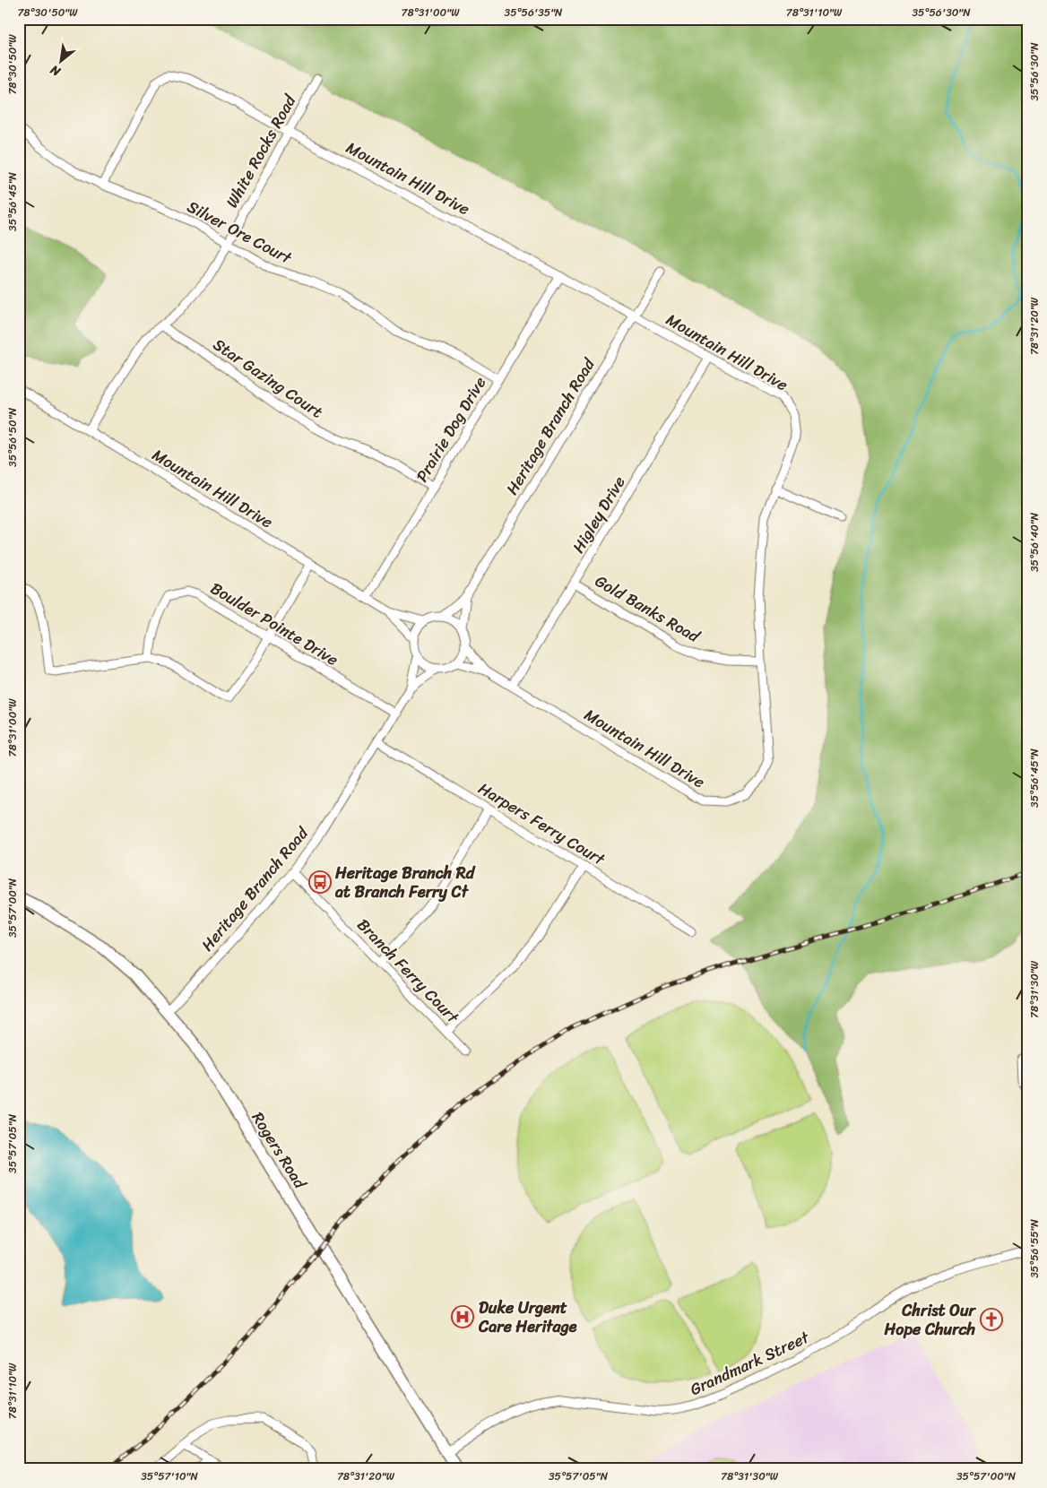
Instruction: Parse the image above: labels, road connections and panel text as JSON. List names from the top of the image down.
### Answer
{
  "streets": {
    "main road": ["Rogers Road"],
    "street": [
      "White Rocks Road",
      "Mountain Hill Drive",
      "Silver Ore Court",
      "Star Gazing Court",
      "Heritage Branch Road",
      "Prairie Dog Drive",
      "Higley Drive",
      "Gold Banks Road",
      "Boulder Pointe Drive",
      "Harpers Ferry Court",
      "Branch Ferry Court",
      "Grandmark Street"
    ]
  },
  "crossings": [
    ["White Rocks Road", "Mountain Hill Drive"],
    ["White Rocks Road", "Silver Ore Court"],
    ["White Rocks Road", "Star Gazing Court"],
    ["Mountain Hill Drive", "Silver Ore Court"],
    ["Mountain Hill Drive", "Heritage Branch Road"],
    ["Mountain Hill Drive", "Prairie Dog Drive"],
    ["Mountain Hill Drive", "Higley Drive"],
    ["Mountain Hill Drive", "Gold Banks Road"],
    ["Silver Ore Court", "Prairie Dog Drive"],
    ["Star Gazing Court", "Prairie Dog Drive"],
    ["Heritage Branch Road", "Boulder Pointe Drive"],
    ["Heritage Branch Road", "Harpers Ferry Court"],
    ["Heritage Branch Road", "Branch Ferry Court"],
    ["Heritage Branch Road", "Rogers Road"],
    ["Higley Drive", "Gold Banks Road"],
    ["Rogers Road", "Grandmark Street"]
  ],
  "places": {
    "bus stop": ["Heritage Branch Rd at Branch Ferry Ct"],
    "hospital": ["Duke Urgent Care Heritage"],
    "church": ["Christ Our Hope Church"]
  },
  "north": "bottom left",
  "coordinates": [
    "78°30'50\"W",
    "78°31'00\"W",
    "35°56'35\"N",
    "78°31'10\"W",
    "35°56'30\"N",
    "35°56'45\"N",
    "78°31'20\"W",
    "35°56'50\"N",
    "35°56'40\"N",
    "35°57'00\"N",
    "78°31'30\"W",
    "35°57'05\"N",
    "35°56'55\"N",
    "35°57'10\"N"
  ]
}
